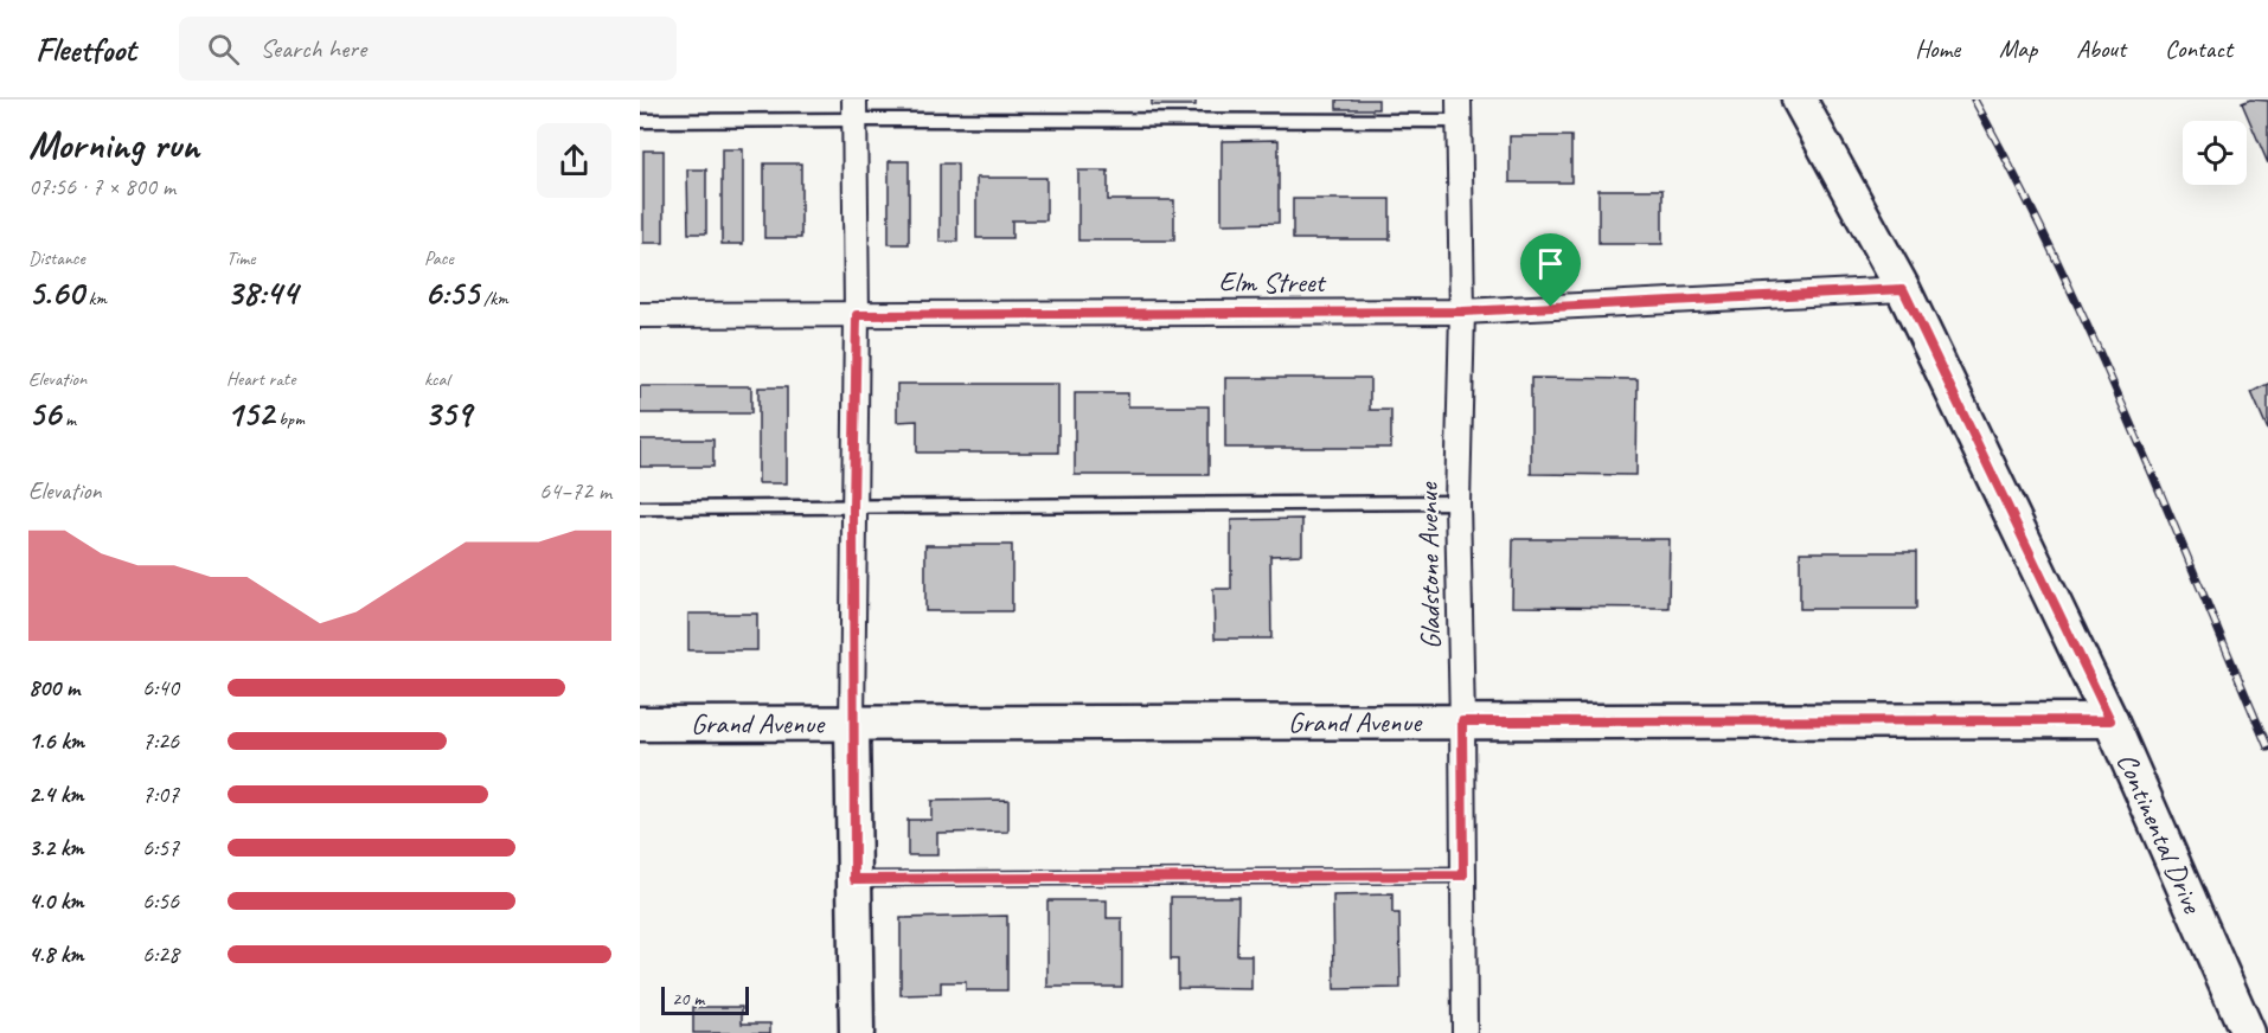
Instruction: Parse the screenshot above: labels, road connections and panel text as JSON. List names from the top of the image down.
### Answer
{
  "streets": {
    "main road": ["Grand Avenue", "Continental Drive"],
    "street": ["Elm Street", "Gladstone Avenue"]
  },
  "crossings": [
    ["Elm Street", "Gladstone Avenue"],
    ["Elm Street", "Continental Drive"],
    ["Gladstone Avenue", "Grand Avenue"],
    ["Grand Avenue", "Continental Drive"]
  ],
  "scale_bar": "20 m",
  "page": {
    "header": "Fleetfoot",
    "search": "Search here",
    "nav": [
      "Home",
      "Map",
      "About",
      "Contact"
    ],
    "heading": ["Morning run", "07:56 · 7 × 800 m"],
    "stats": [
      ["Distance", "5.60 km"],
      ["Time", "38:44"],
      ["Pace", "6:55 /km"],
      ["Elevation", "56 m"],
      ["Heart rate", "152 bpm"],
      ["kcal", "359"]
    ],
    "chart": ["Elevation", "64–72 m"],
    "list": [
      {
        "name": "800 m",
        "note": "6:40"
      },
      {
        "name": "1.6 km",
        "note": "7:26"
      },
      {
        "name": "2.4 km",
        "note": "7:07"
      },
      {
        "name": "3.2 km",
        "note": "6:57"
      },
      {
        "name": "4.0 km",
        "note": "6:56"
      },
      {
        "name": "4.8 km",
        "note": "6:28"
      }
    ],
    "scale": "20 m"
  }
}
